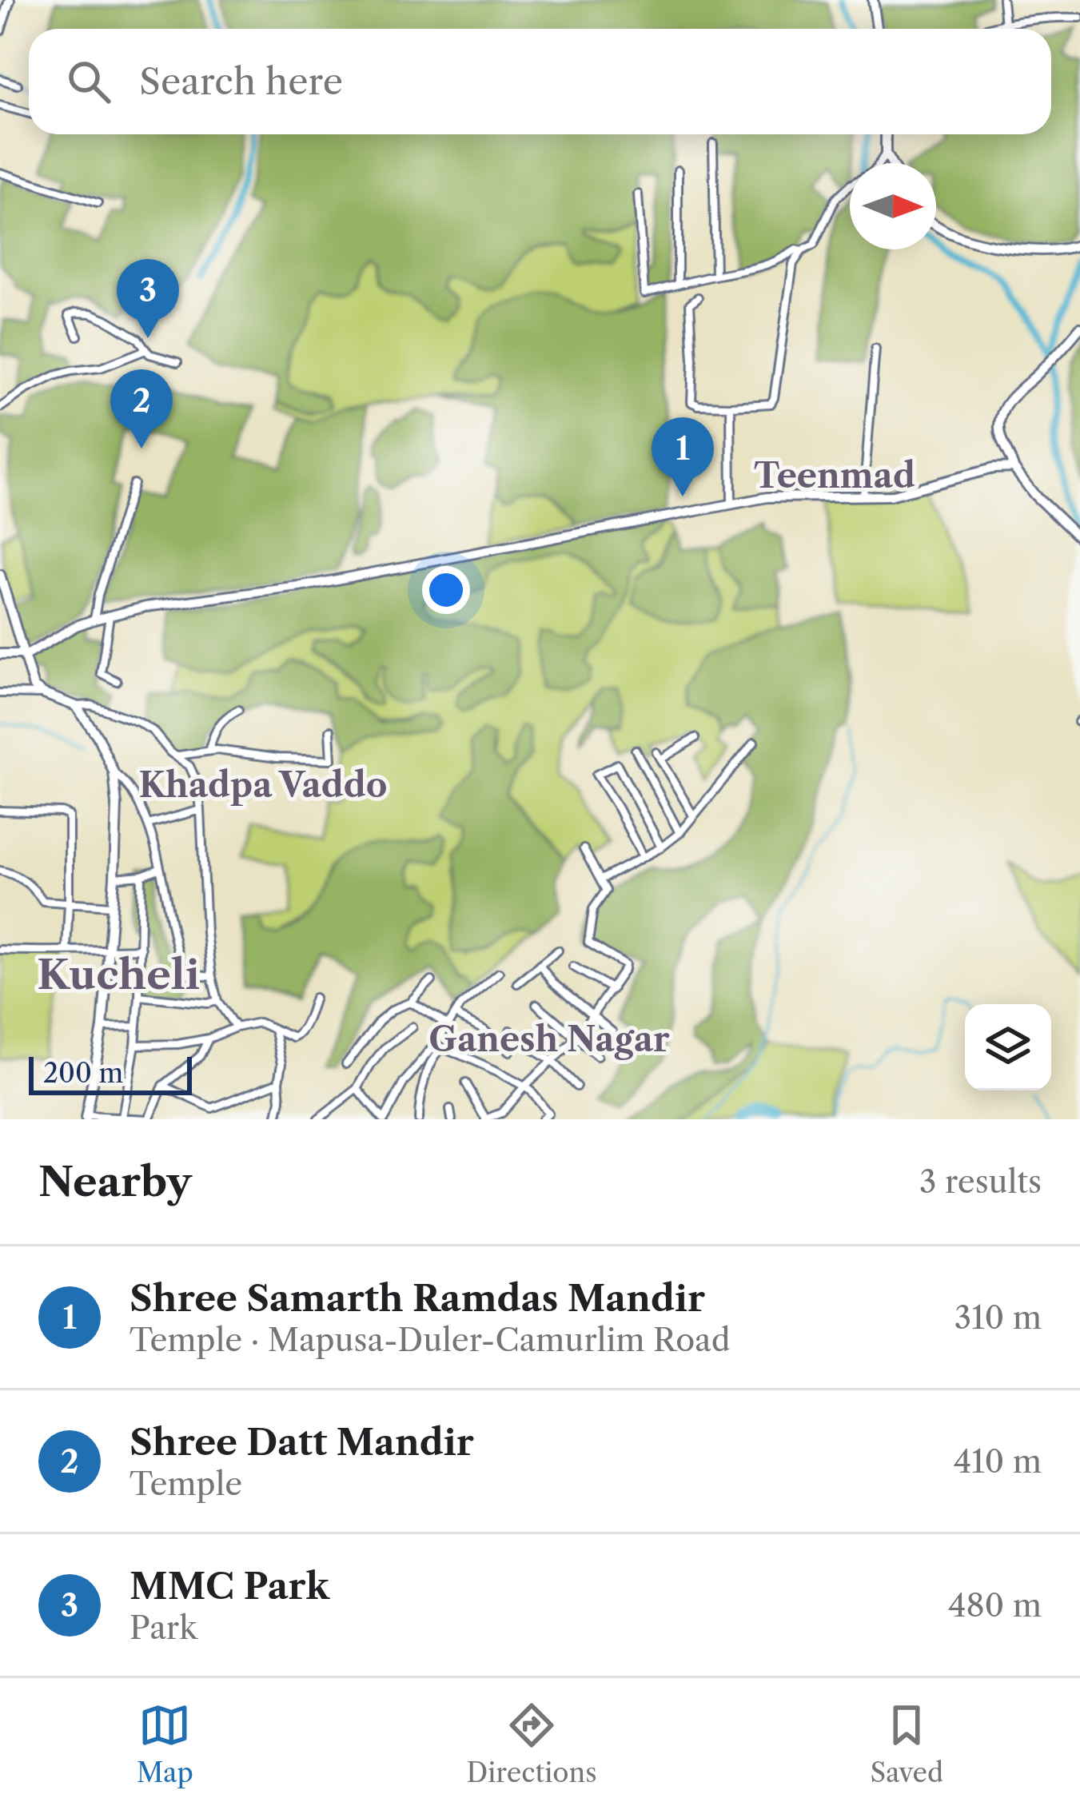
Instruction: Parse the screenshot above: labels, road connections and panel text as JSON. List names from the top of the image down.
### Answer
{
  "districts": [
    "Teenmad",
    "Khadpa Vaddo",
    "Kucheli",
    "Ganesh Nagar"
  ],
  "scale_bar": "200 m",
  "north": "right",
  "page": {
    "search": "Search here",
    "pins": ["3", "2", "1"],
    "scale": "200 m",
    "heading": ["Nearby", "3 results"],
    "list": [
      {
        "mark": "1",
        "name": "Shree Samarth Ramdas Mandir",
        "note": "Temple · Mapusa-Duler-Camurlim Road",
        "value": "310 m"
      },
      {
        "mark": "2",
        "name": "Shree Datt Mandir",
        "note": "Temple",
        "value": "410 m"
      },
      {
        "mark": "3",
        "name": "MMC Park",
        "note": "Park",
        "value": "480 m"
      }
    ],
    "nav": ["Map", "Directions", "Saved"]
  }
}
